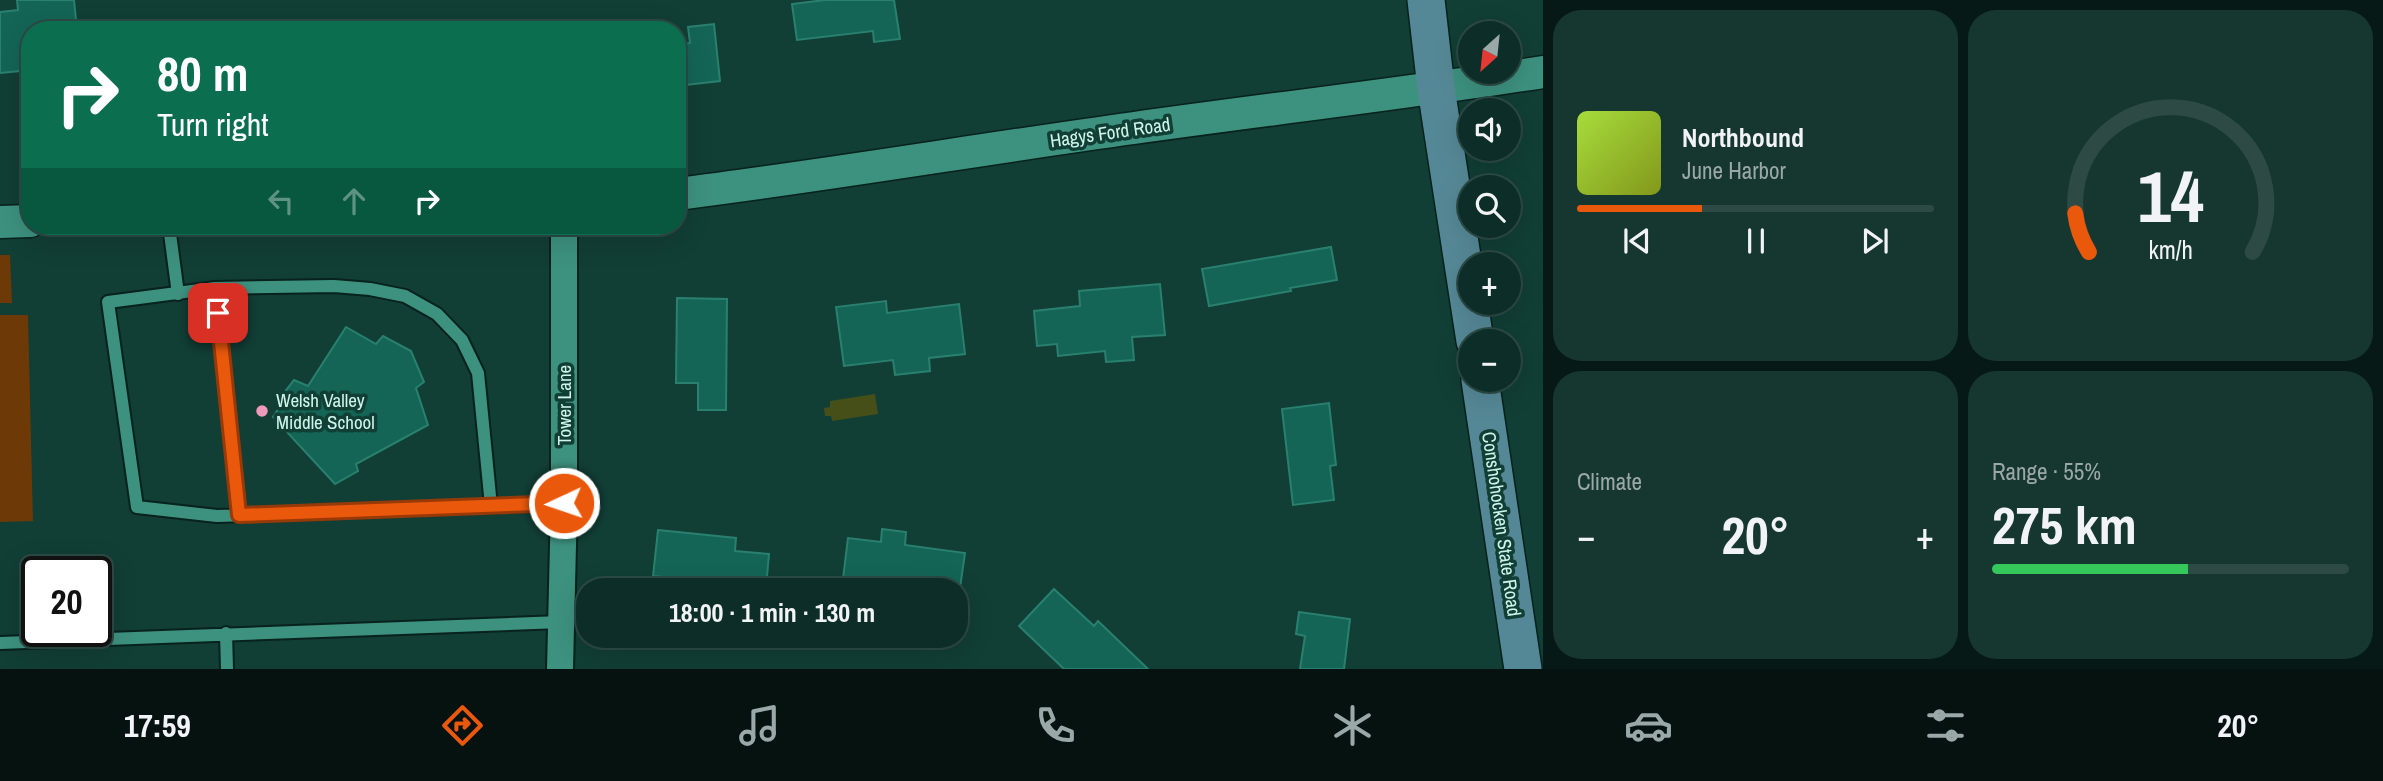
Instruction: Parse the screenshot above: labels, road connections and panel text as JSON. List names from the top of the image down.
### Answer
{
  "streets": {
    "main road": ["Conshohocken State Road"],
    "street": ["Hagys Ford Road", "Tower Lane"]
  },
  "places": ["Welsh Valley Middle School"],
  "north": "bottom left",
  "page": {
    "map_buttons": ["+", "−"],
    "turn": ["80 m", "Turn right"],
    "song": ["Northbound", "June Harbor"],
    "tile": [
      "Climate",
      ["Range · 55%", "275 km"]
    ],
    "heat": ["−", "20°", "+"],
    "limit": "20",
    "trip": "18:00 · 1 min · 130 m",
    "tabs": ["17:59", "20°"],
    "gauge": ["14", "km/h"]
  }
}
